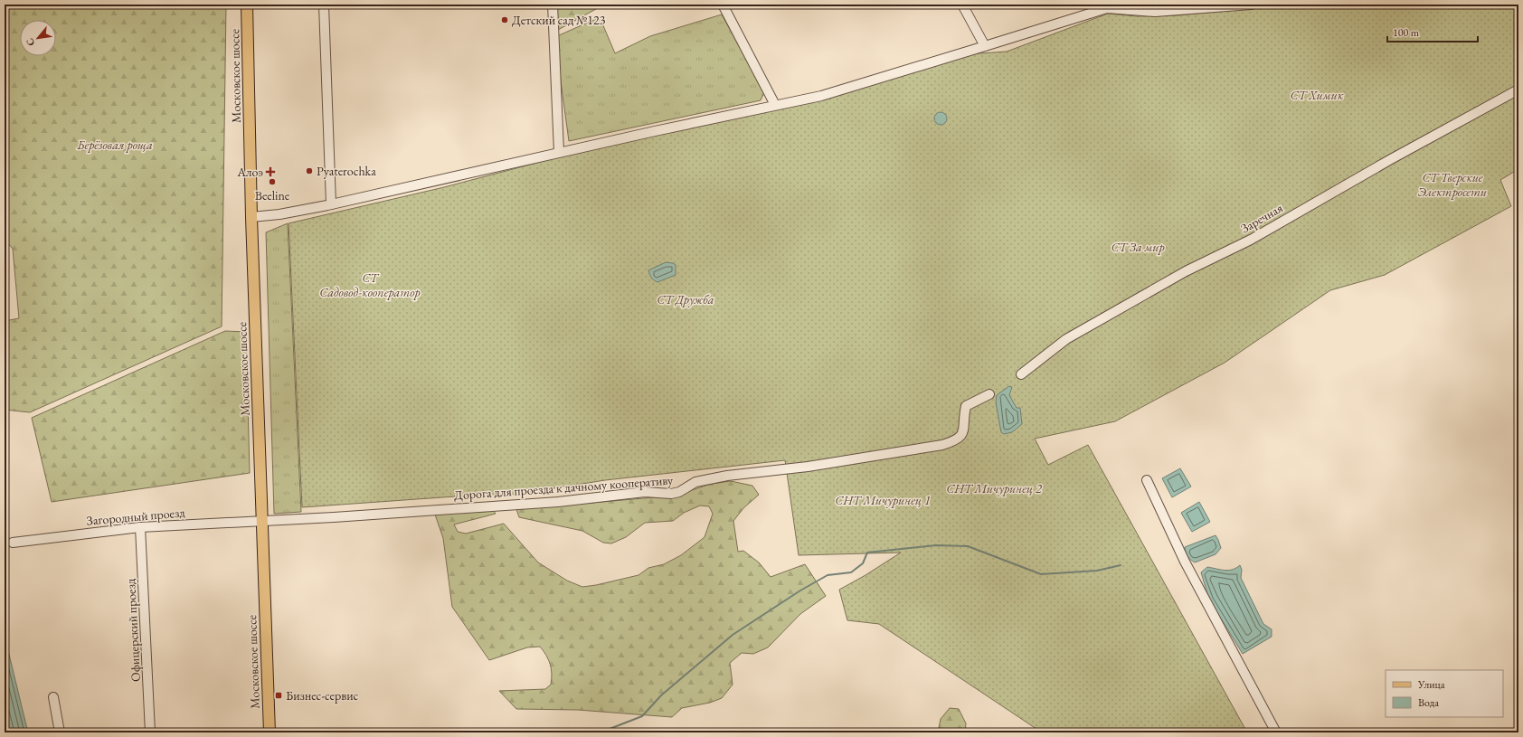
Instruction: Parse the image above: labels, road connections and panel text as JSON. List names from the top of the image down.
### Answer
{
  "streets": {
    "main road": ["Московское шоссе"],
    "street": [
      "Заречная",
      "Дорога для проезда к дачному кооперативу",
      "Загородный проезд",
      "Офицерский проезд"
    ]
  },
  "crossings": [
    ["Московское шоссе", "Дорога для проезда к дачному кооперативу"],
    ["Московское шоссе", "Загородный проезд"],
    ["Дорога для проезда к дачному кооперативу", "Загородный проезд"],
    ["Загородный проезд", "Офицерский проезд"]
  ],
  "parks": [
    "СТ Химик",
    "Берёзовая роща",
    "СТ Тверские Электросети",
    "СТ За мир",
    "СТ Садовод-кооператор",
    "СТ Дружба",
    "СНТ Мичуринец 2",
    "СНТ Мичуринец 1"
  ],
  "places": {
    "other": ["Детский сад №123", "Pyaterochka", "Beeline"],
    "health": ["Алоэ"],
    "transit": ["Бизнес-сервис"]
  },
  "legend": ["Улица", "Вода"],
  "scale_bar": "100 m",
  "north": "bottom left"
}
